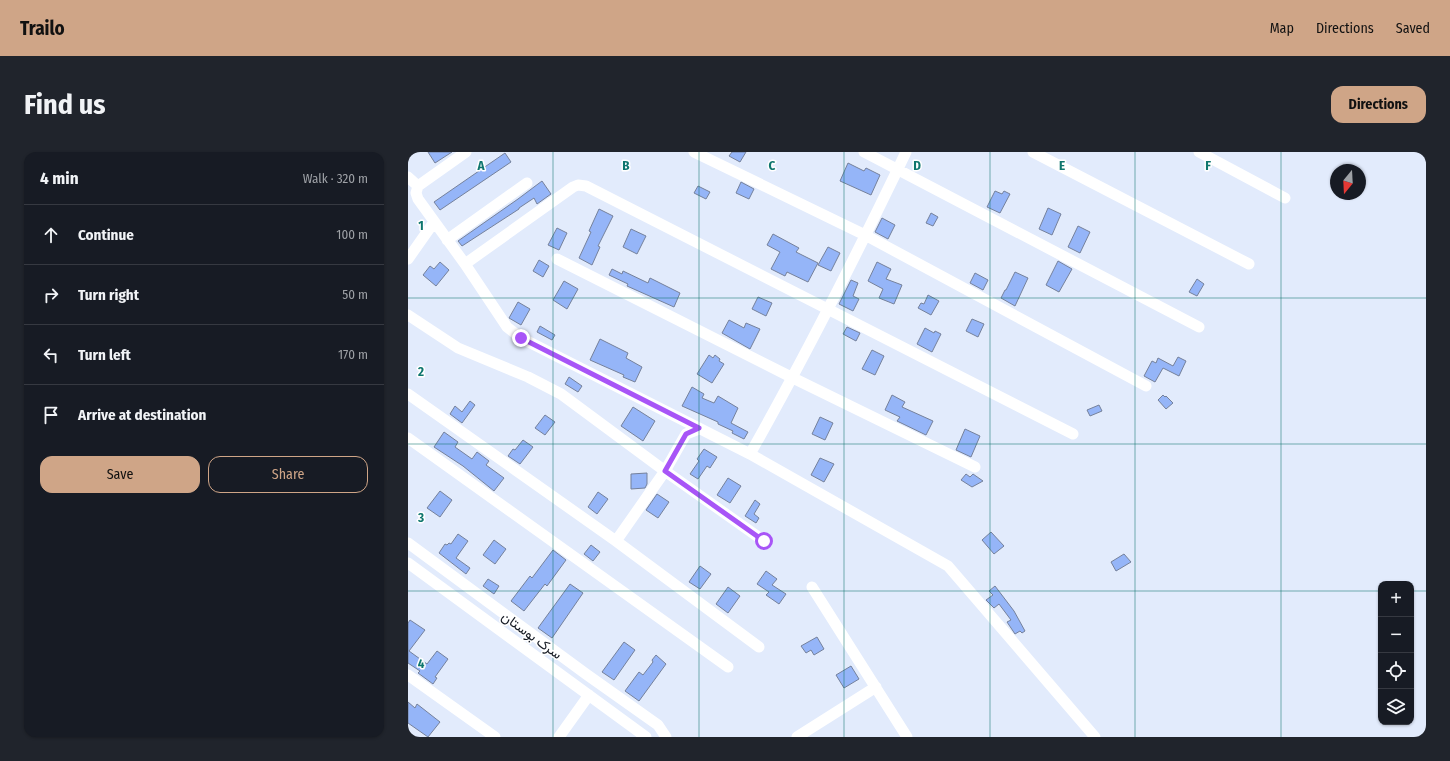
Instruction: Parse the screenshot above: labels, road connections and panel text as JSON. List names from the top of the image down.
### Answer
{
  "streets": {
    "street": ["سرک بوستان"]
  },
  "north": "bottom",
  "page": {
    "header": "Trailo",
    "nav": ["Map", "Directions", "Saved"],
    "buttons": [
      "Directions",
      ["Save", "Share"]
    ],
    "title": "Find us",
    "heading": ["4 min", "Walk · 320 m"],
    "list": [
      ["Continue", "100 m"],
      ["Turn right", "50 m"],
      ["Turn left", "170 m"],
      "Arrive at destination"
    ],
    "map_buttons": ["+", "−"]
  },
  "grid": {
    "columns": [
      "A",
      "B",
      "C",
      "D",
      "E",
      "F"
    ],
    "rows": [
      "1",
      "2",
      "3",
      "4"
    ]
  }
}
